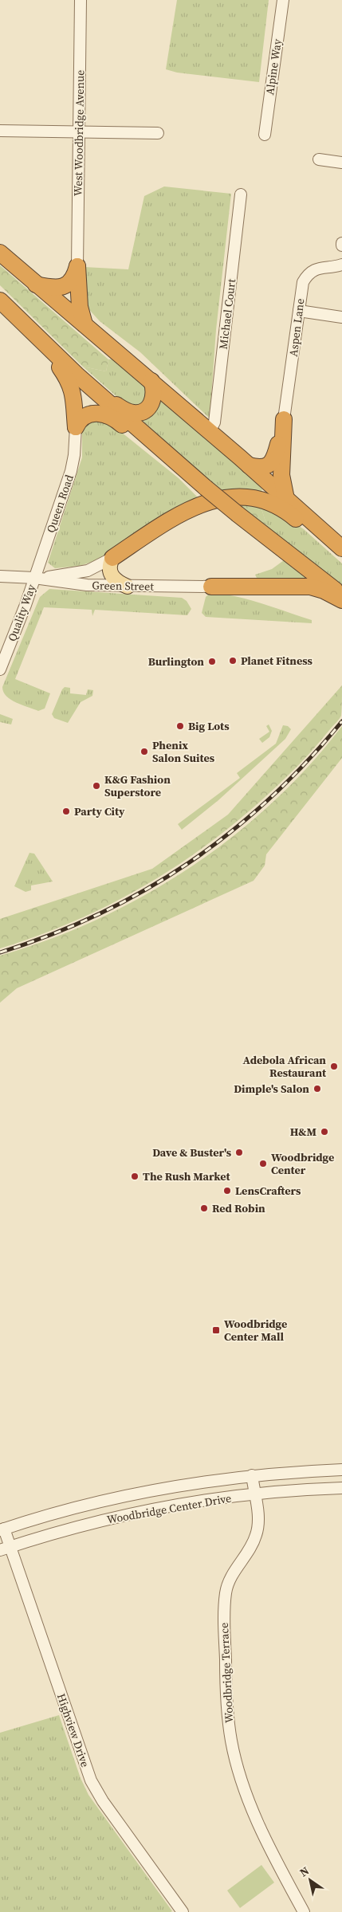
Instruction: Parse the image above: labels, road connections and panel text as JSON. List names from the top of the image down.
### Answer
{
  "streets": {
    "street": [
      "Alpine Way",
      "West Woodbridge Avenue",
      "Michael Court",
      "Aspen Lane",
      "Queen Road",
      "Green Street",
      "Quality Way",
      "Woodbridge Center Drive",
      "Woodbridge Terrace",
      "Highview Drive"
    ]
  },
  "crossings": [
    ["Queen Road", "Green Street"],
    ["Queen Road", "Quality Way"],
    ["Green Street", "Quality Way"],
    ["Woodbridge Center Drive", "Woodbridge Terrace"],
    ["Woodbridge Center Drive", "Highview Drive"]
  ],
  "places": {
    "other": [
      "Planet Fitness",
      "Burlington",
      "Big Lots",
      "Phenix Salon Suites",
      "K&G Fashion Superstore",
      "Party City",
      "Adebola African Restaurant",
      "Dimple's Salon",
      "H&M",
      "Dave & Buster's",
      "Woodbridge Center",
      "The Rush Market",
      "LensCrafters",
      "Red Robin"
    ],
    "transit": ["Woodbridge Center Mall"]
  },
  "north": "top left"
}
